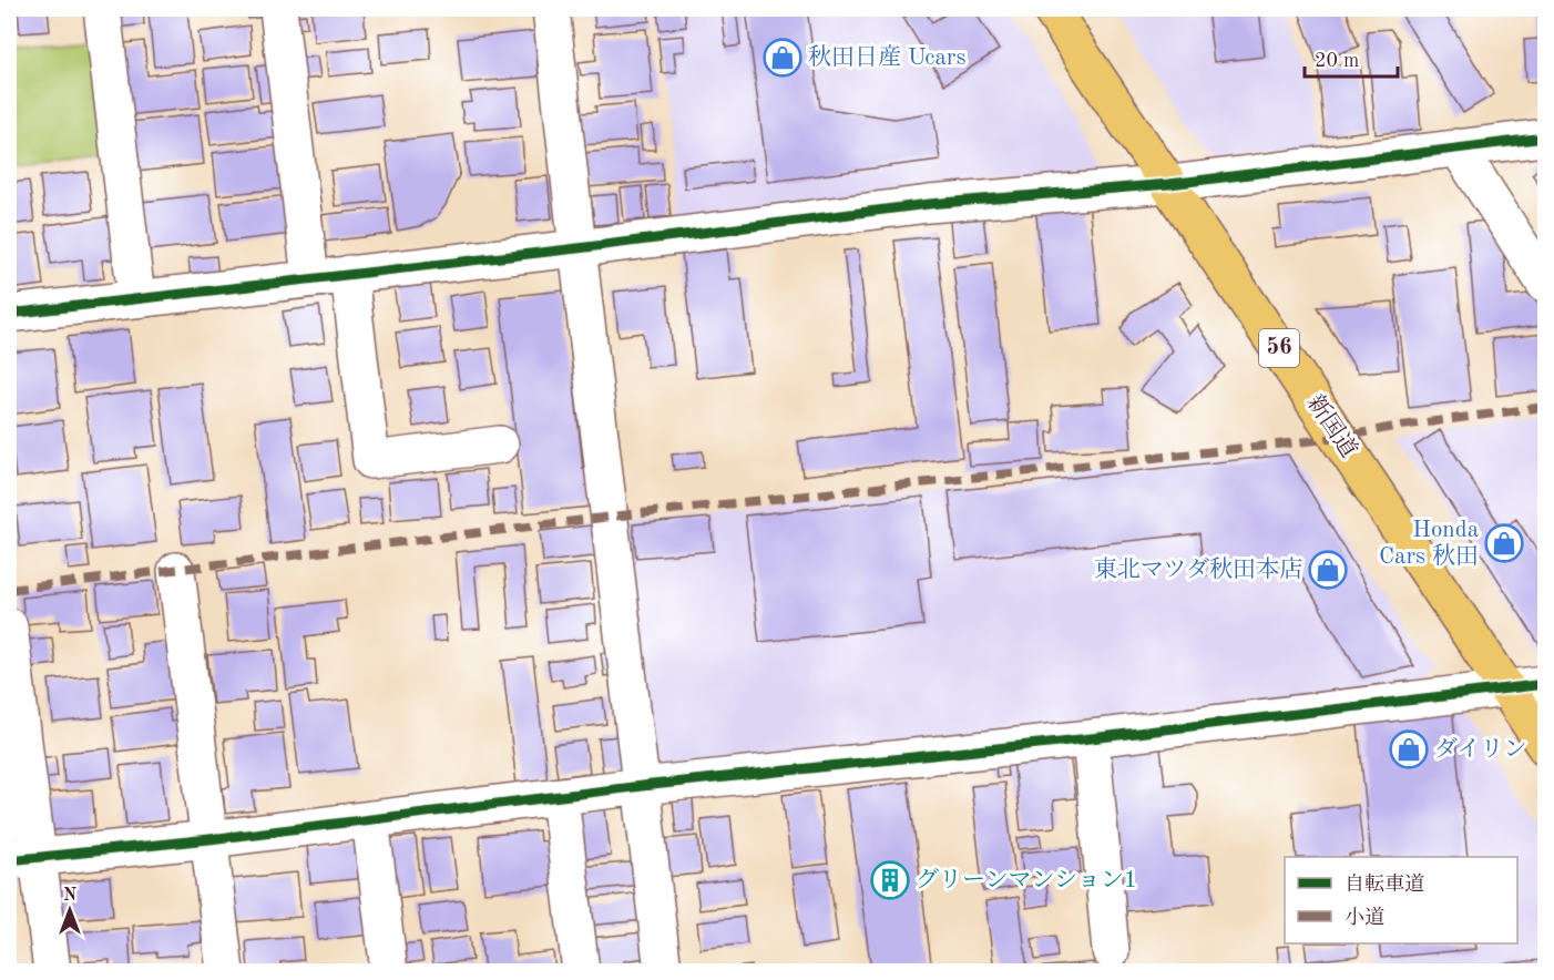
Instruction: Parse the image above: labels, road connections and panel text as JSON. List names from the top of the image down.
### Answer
{
  "streets": {
    "main road": ["56", "新国道"]
  },
  "places": {
    "shop": [
      "秋田日産 Ucars",
      "Honda Cars 秋田",
      "東北マツダ秋田本店",
      "ダイリン"
    ],
    "building": ["グリーンマンション1"]
  },
  "legend": ["自転車道", "小道"],
  "scale_bar": "20 m",
  "north": "top"
}
